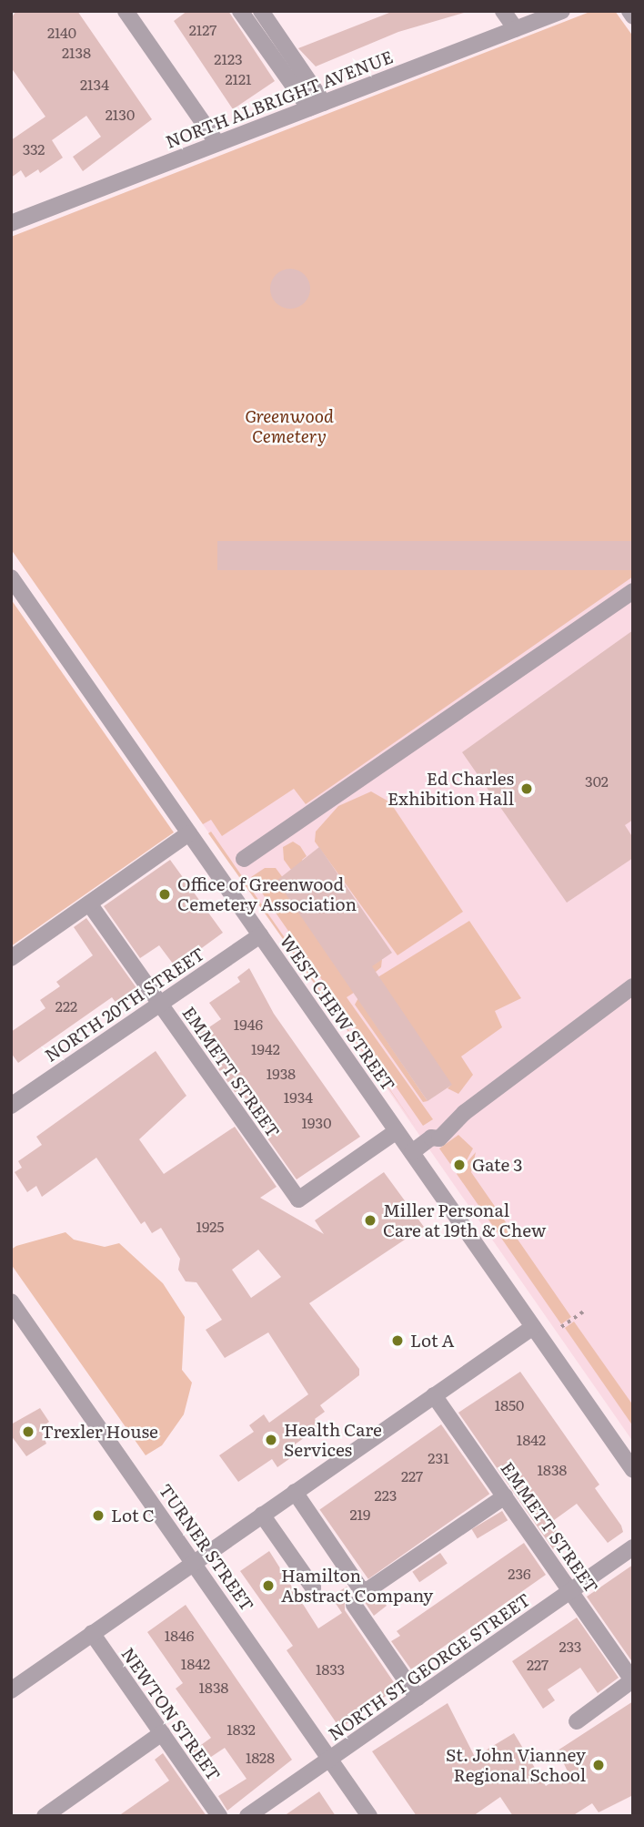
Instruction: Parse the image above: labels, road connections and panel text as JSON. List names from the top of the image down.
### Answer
{
  "streets": {
    "street": [
      "NORTH ALBRIGHT AVENUE",
      "NORTH 20TH STREET",
      "WEST CHEW STREET",
      "EMMETT STREET",
      "TURNER STREET",
      "NORTH ST GEORGE STREET",
      "NEWTON STREET"
    ]
  },
  "crossings": [
    ["NORTH 20TH STREET", "WEST CHEW STREET"],
    ["NORTH 20TH STREET", "EMMETT STREET"],
    ["WEST CHEW STREET", "EMMETT STREET"],
    ["EMMETT STREET", "NORTH ST GEORGE STREET"],
    ["TURNER STREET", "NORTH ST GEORGE STREET"]
  ],
  "parks": ["Greenwood Cemetery"],
  "places": [
    "Ed Charles Exhibition Hall",
    "Office of Greenwood Cemetery Association",
    "Gate 3",
    "Miller Personal Care at 19th & Chew",
    "Lot A",
    "Trexler House",
    "Health Care Services",
    "Lot C",
    "Hamilton Abstract Company",
    "St. John Vianney Regional School"
  ],
  "house_numbers": [
    "2127",
    "2140",
    "2138",
    "2123",
    "2121",
    "2134",
    "2130",
    "332",
    "302",
    "222",
    "1946",
    "1942",
    "1938",
    "1934",
    "1930",
    "1925",
    "1850",
    "1842",
    "231",
    "1838",
    "227",
    "223",
    "219",
    "236",
    "1846",
    "233",
    "1842",
    "227",
    "1833",
    "1838",
    "1832",
    "1828"
  ]
}
